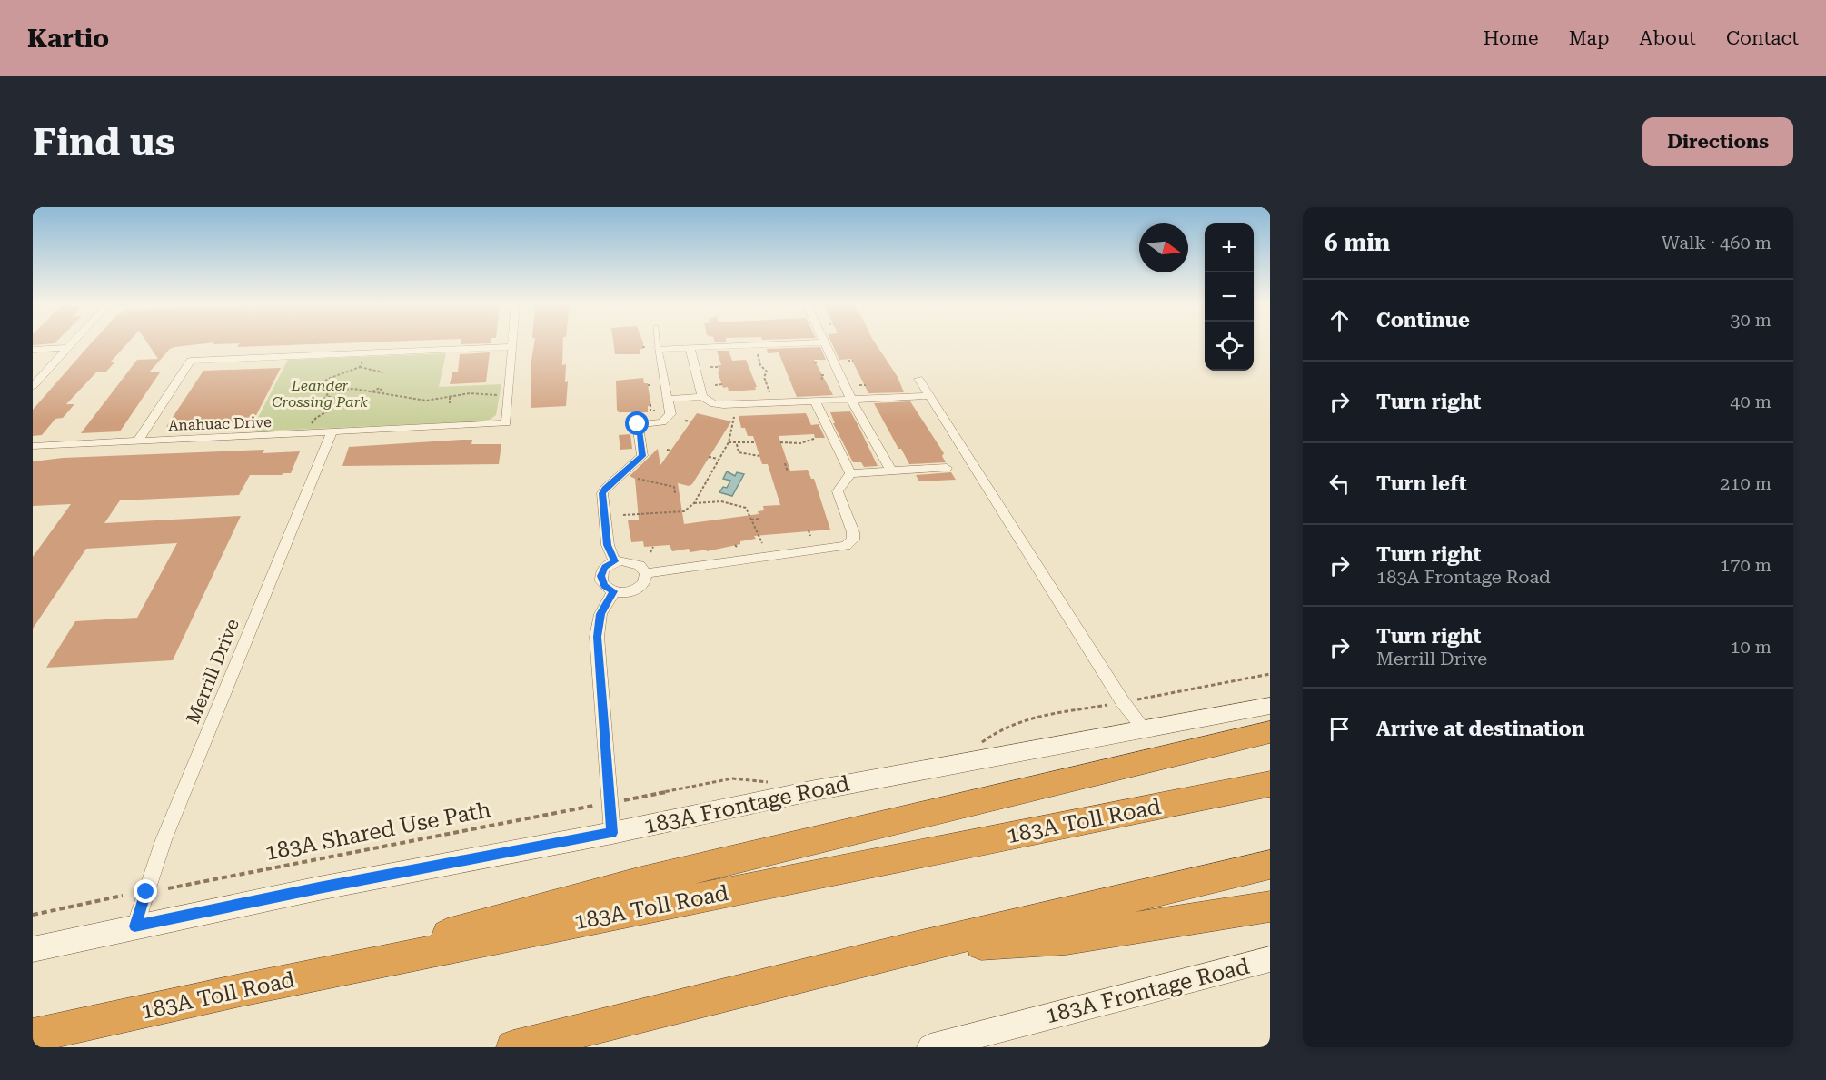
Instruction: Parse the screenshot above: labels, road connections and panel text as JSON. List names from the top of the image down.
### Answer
{
  "streets": {
    "highway": ["183A Toll Road"],
    "main road": ["183A Frontage Road"],
    "street": ["Anahuac Drive", "Merrill Drive"],
    "path": ["183A Shared Use Path"]
  },
  "crossings": [
    ["Anahuac Drive", "Merrill Drive"],
    ["Merrill Drive", "183A Frontage Road"]
  ],
  "parks": ["Leander Crossing Park"],
  "north": "right",
  "page": {
    "header": "Kartio",
    "nav": [
      "Home",
      "Map",
      "About",
      "Contact"
    ],
    "buttons": "Directions",
    "title": "Find us",
    "heading": ["6 min", "Walk · 460 m"],
    "map_buttons": ["+", "−"],
    "list": [
      ["Continue", "30 m"],
      ["Turn right", "40 m"],
      ["Turn left", "210 m"],
      ["Turn right", "183A Frontage Road", "170 m"],
      ["Turn right", "Merrill Drive", "10 m"],
      "Arrive at destination"
    ]
  }
}
